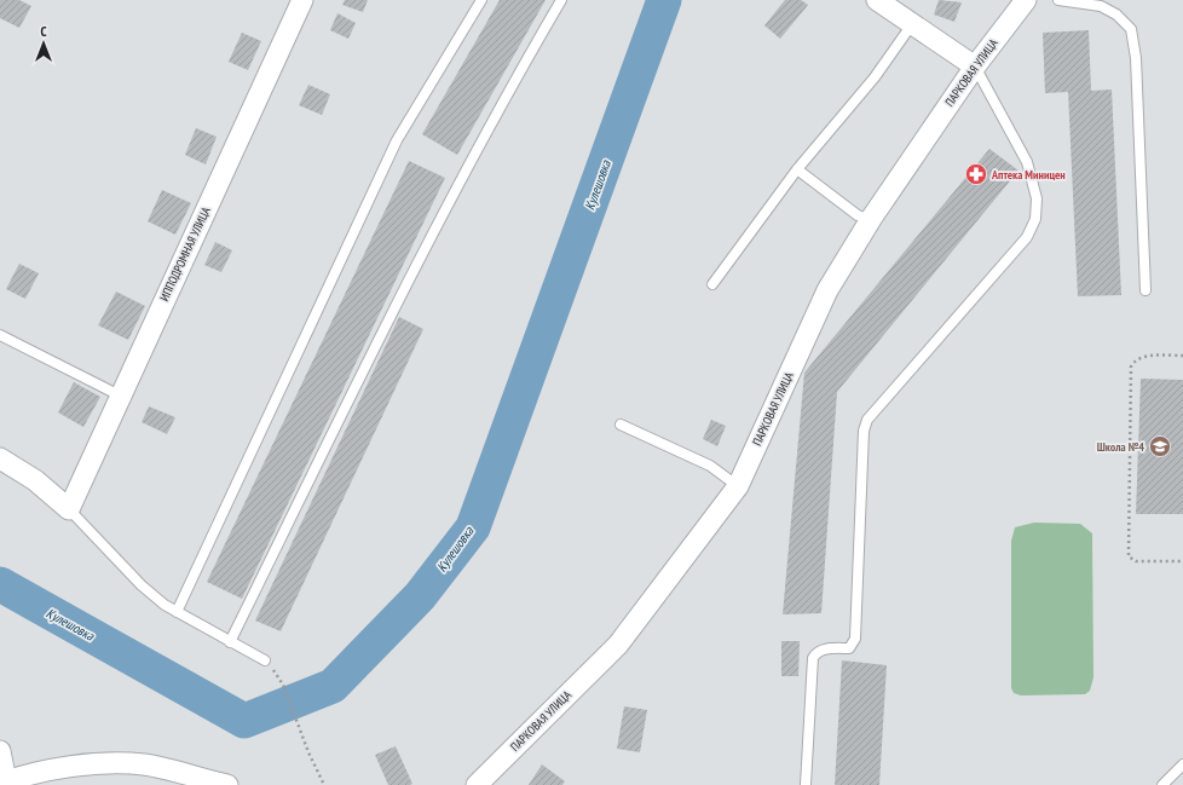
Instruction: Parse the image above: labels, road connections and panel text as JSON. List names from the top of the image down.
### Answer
{
  "streets": {
    "street": ["ПАРКОВАЯ УЛИЦА", "ИППОДРОМНАЯ УЛИЦА"]
  },
  "water": ["Кулешовка"],
  "places": {
    "pharmacy": ["Аптека Миницен"],
    "school or university": ["Школа №4"]
  },
  "north": "top"
}
